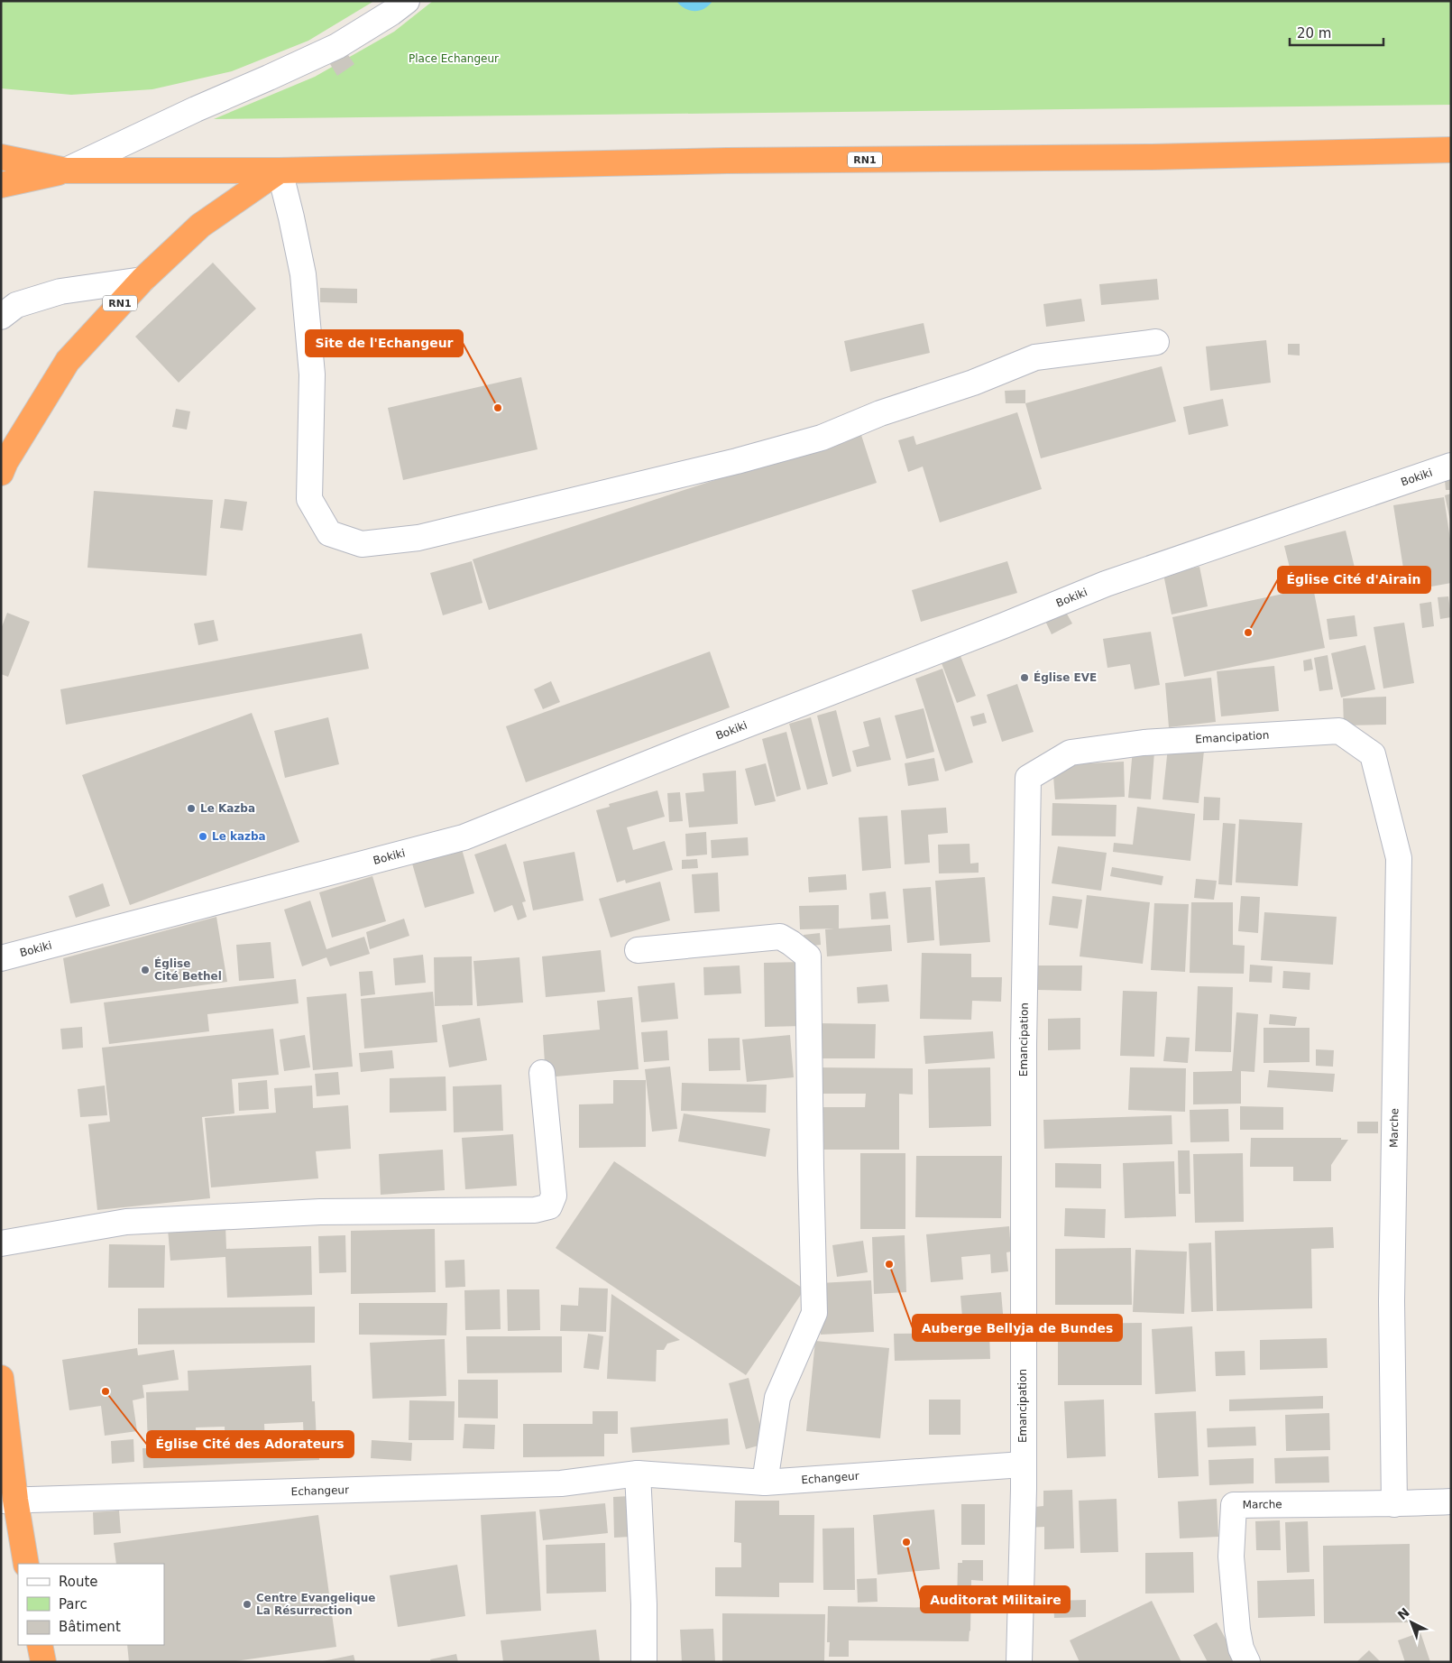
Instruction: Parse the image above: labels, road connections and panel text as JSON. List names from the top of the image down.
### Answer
{
  "streets": {
    "highway": ["RN1"],
    "street": [
      "Bokiki",
      "Emancipation",
      "Marche",
      "Echangeur"
    ]
  },
  "crossings": [
    ["Emancipation", "Marche"],
    ["Emancipation", "Echangeur"]
  ],
  "parks": ["Place Echangeur"],
  "places": [
    "Site de l'Echangeur",
    "Église Cité d'Airain",
    "Église EVE",
    "Le Kazba",
    "Le kazba",
    "Église Cité Bethel",
    "Auberge Bellyja de Bundes",
    "Église Cité des Adorateurs",
    "Auditorat Militaire",
    "Centre Evangelique La Résurrection"
  ],
  "legend": ["Route", "Parc", "Bâtiment"],
  "scale_bar": "20 m",
  "north": "top left"
}
